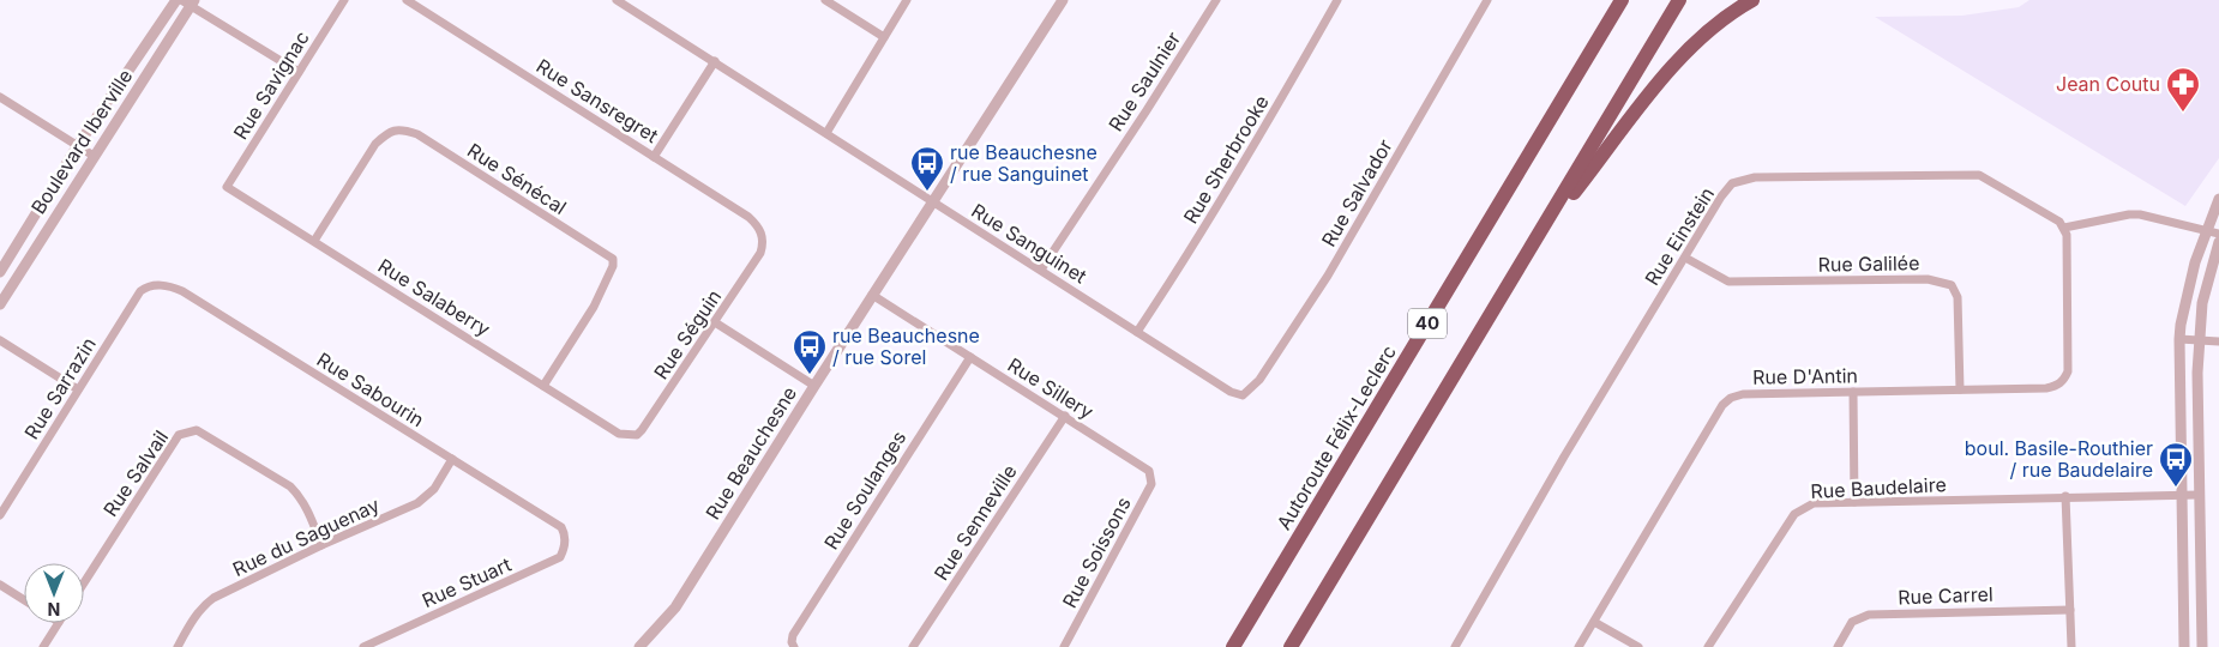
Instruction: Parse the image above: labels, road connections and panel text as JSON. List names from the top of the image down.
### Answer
{
  "streets": {
    "highway": ["40", "Autoroute Félix-Leclerc"],
    "street": [
      "Rue Saulnier",
      "Rue Savignac",
      "Rue Sansregret",
      "Boulevard Iberville",
      "Rue Sherbrooke",
      "Rue Sénécal",
      "Rue Salvador",
      "Rue Einstein",
      "Rue Sanguinet",
      "Rue Galilée",
      "Rue Salaberry",
      "Rue Séguin",
      "Rue D'Antin",
      "Rue Sarrazin",
      "Rue Sillery",
      "Rue Sabourin",
      "Rue Beauchesne",
      "Rue Salvail",
      "Rue Baudelaire",
      "Rue Soulanges",
      "Rue Senneville",
      "Rue du Saguenay",
      "Rue Soissons",
      "Rue Stuart",
      "Rue Carrel"
    ]
  },
  "crossings": [
    ["Rue Saulnier", "Rue Sanguinet"],
    ["Rue Savignac", "Rue Salaberry"],
    ["Rue Sansregret", "Rue Séguin"],
    ["Rue Sherbrooke", "Rue Sanguinet"],
    ["Rue Sénécal", "Rue Salaberry"],
    ["Rue Salvador", "Rue Sanguinet"],
    ["Rue Einstein", "Rue Galilée"],
    ["Rue Einstein", "Rue D'Antin"],
    ["Rue Sanguinet", "Rue Beauchesne"],
    ["Rue Galilée", "Rue D'Antin"],
    ["Rue Salaberry", "Rue Séguin"],
    ["Rue Sarrazin", "Rue Sabourin"],
    ["Rue Sillery", "Rue Beauchesne"],
    ["Rue Sillery", "Rue Soulanges"],
    ["Rue Sillery", "Rue Senneville"],
    ["Rue Sillery", "Rue Soissons"],
    ["Rue Sabourin", "Rue du Saguenay"],
    ["Rue Sabourin", "Rue Stuart"],
    ["Rue Salvail", "Rue du Saguenay"]
  ],
  "places": {
    "pharmacy": ["Jean Coutu"],
    "bus stop": ["rue Beauchesne / rue Sanguinet", "rue Beauchesne / rue Sorel", "boul. Basile-Routhier / rue Baudelaire"]
  },
  "north": "bottom"
}
